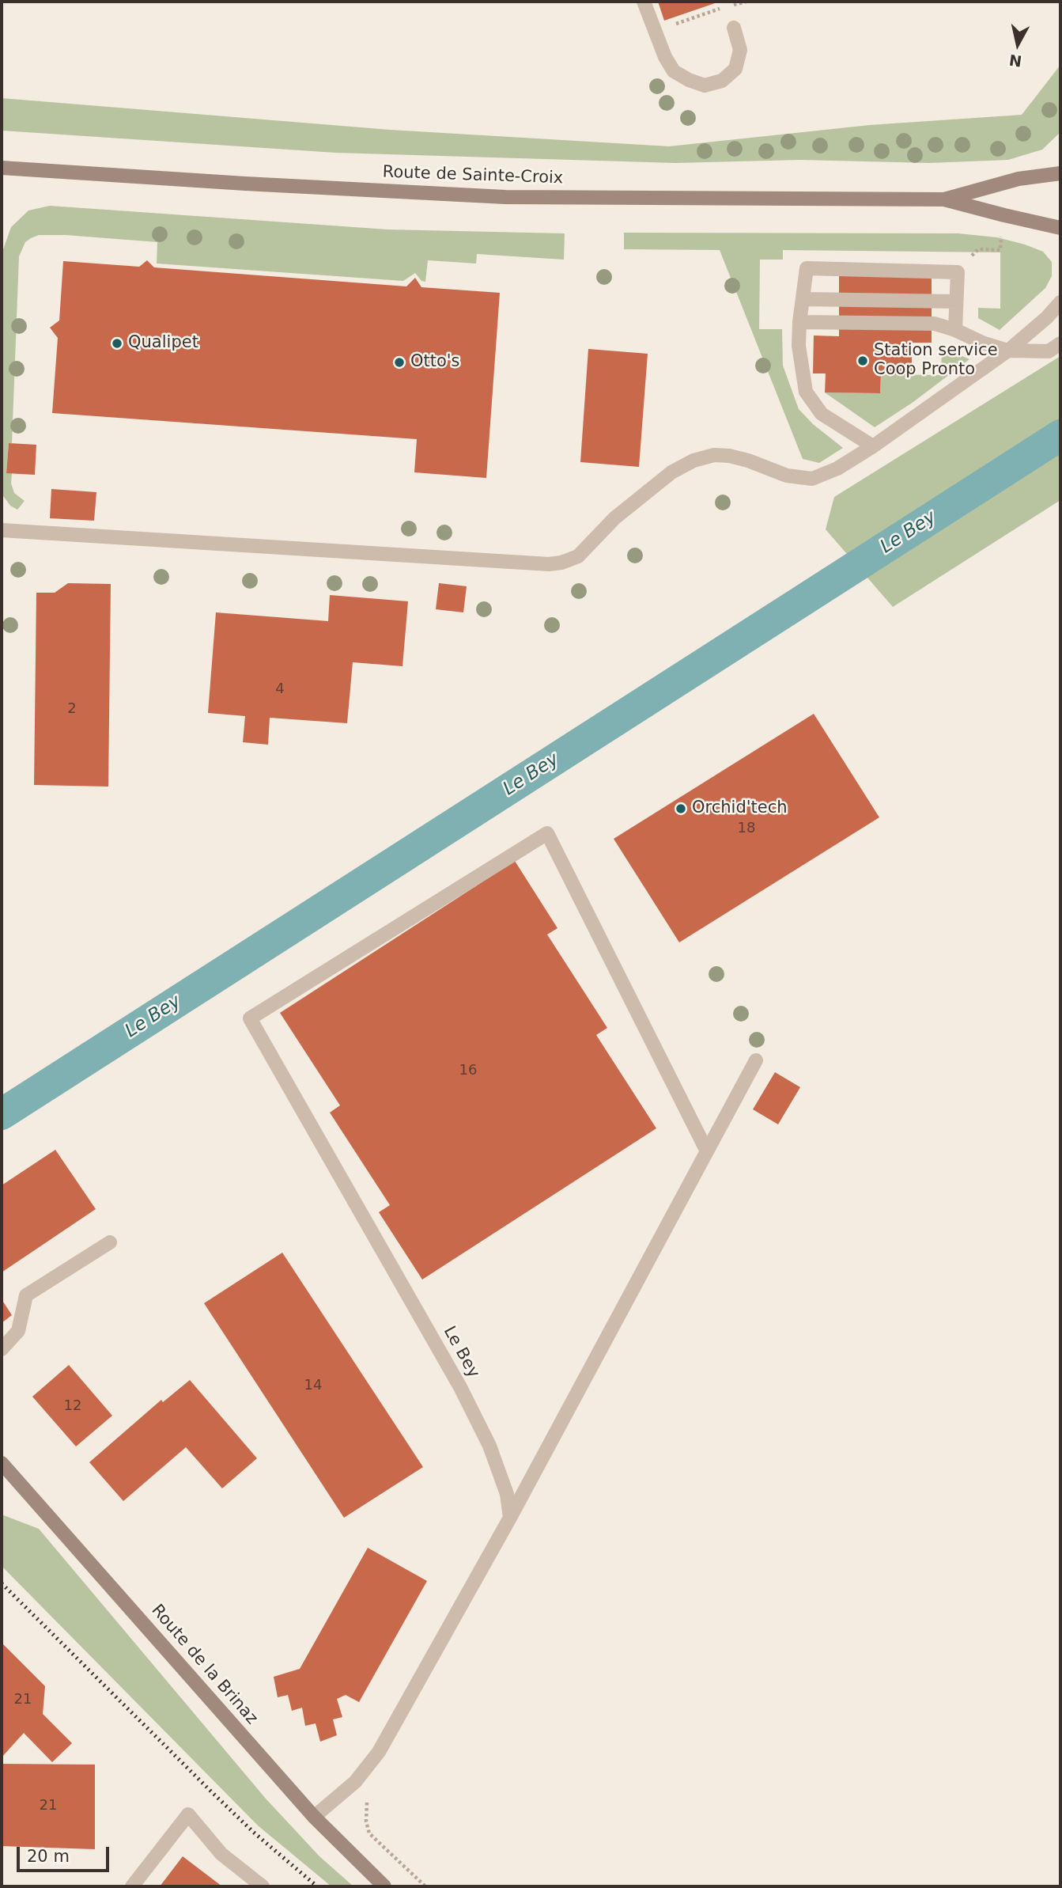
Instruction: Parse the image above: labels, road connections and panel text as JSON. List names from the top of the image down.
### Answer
{
  "streets": {
    "main road": ["Route de Sainte-Croix", "Route de la Brinaz"],
    "lane": ["Le Bey"]
  },
  "water": ["Le Bey"],
  "places": [
    "Qualipet",
    "Station service Coop Pronto",
    "Otto's",
    "Orchid'tech"
  ],
  "house_numbers": [
    "4",
    "2",
    "18",
    "16",
    "14",
    "12",
    "21",
    "21"
  ],
  "scale_bar": "20 m",
  "north": "bottom"
}
